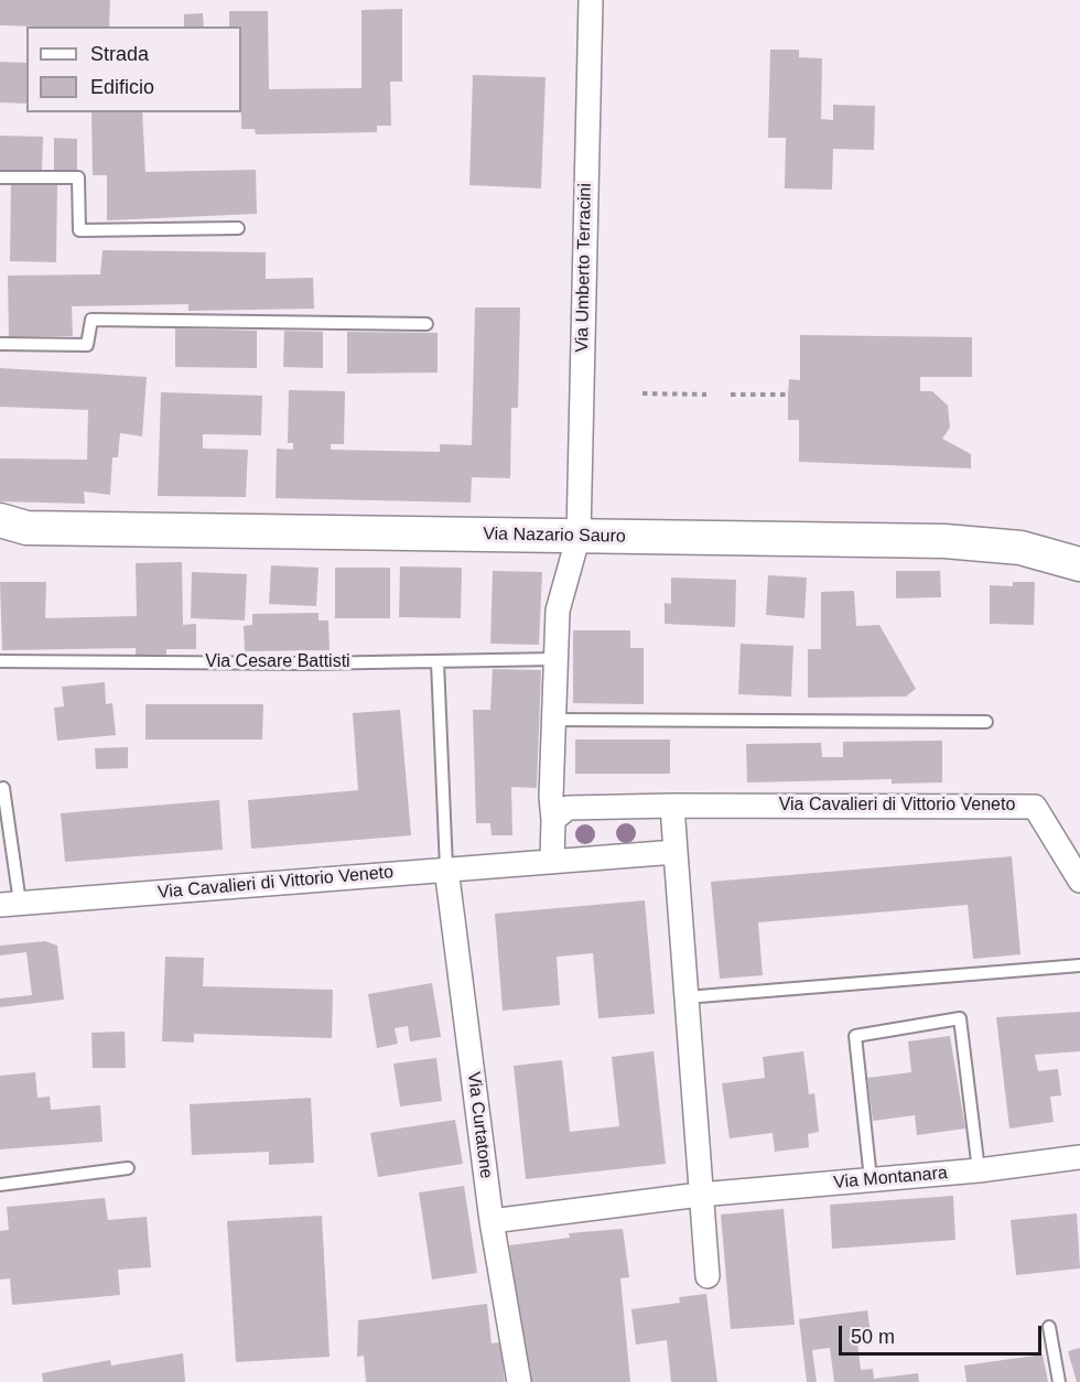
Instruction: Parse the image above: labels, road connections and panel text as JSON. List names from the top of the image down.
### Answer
{
  "streets": {
    "main road": ["Via Nazario Sauro"],
    "street": [
      "Via Umberto Terracini",
      "Via Cavalieri di Vittorio Veneto",
      "Via Curtatone",
      "Via Montanara"
    ],
    "lane": ["Via Cesare Battisti"]
  },
  "crossings": [
    ["Via Umberto Terracini", "Via Nazario Sauro"],
    ["Via Cavalieri di Vittorio Veneto", "Via Curtatone"],
    ["Via Curtatone", "Via Montanara"]
  ],
  "legend": ["Strada", "Edificio"],
  "scale_bar": "50 m"
}
